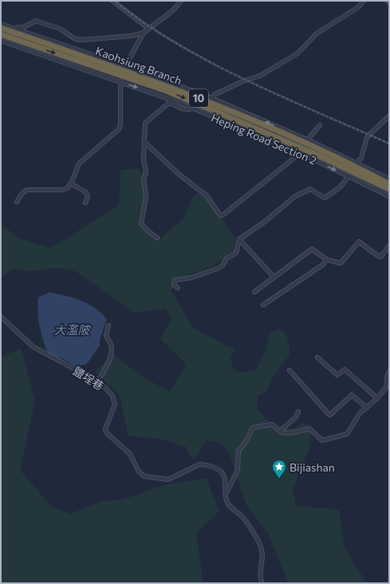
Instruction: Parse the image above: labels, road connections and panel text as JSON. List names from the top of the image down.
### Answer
{
  "streets": {
    "highway": ["Kaohsiung Branch", "10"],
    "street": ["Heping Road Section 2", "鹽埕巷"]
  },
  "water": ["大濫陂"],
  "places": {
    "place": ["Bijiashan"]
  }
}
